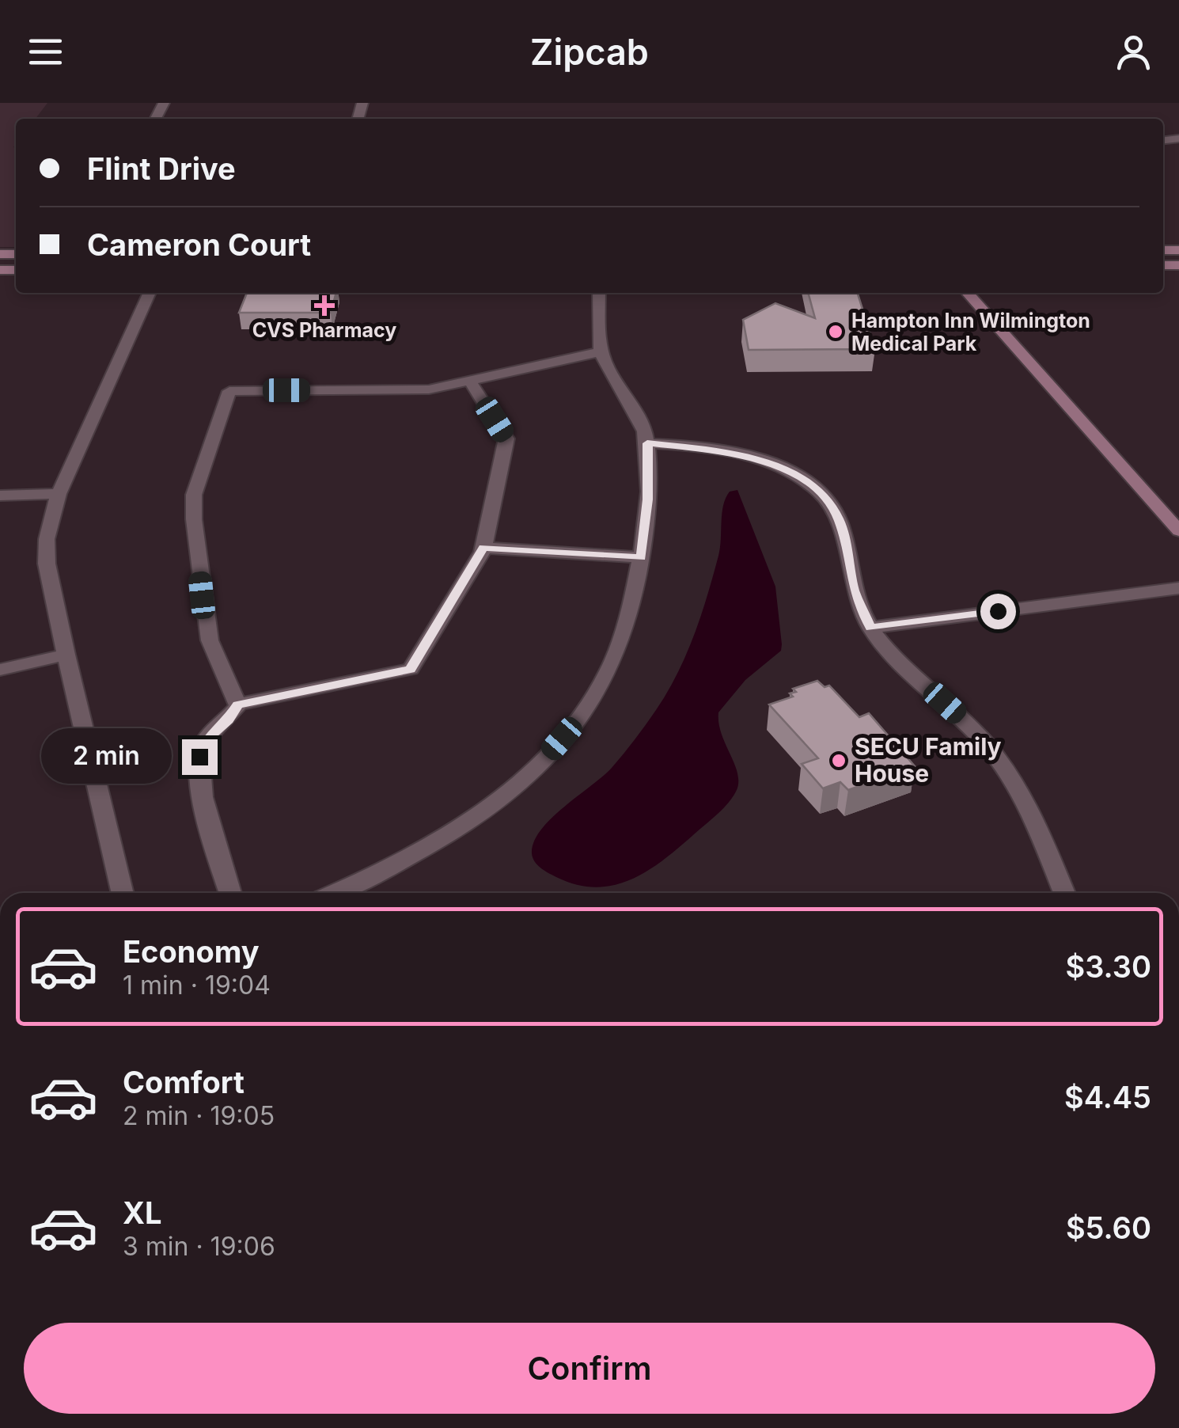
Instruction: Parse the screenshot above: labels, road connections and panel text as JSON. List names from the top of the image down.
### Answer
{
  "places": {
    "health": ["CVS Pharmacy"],
    "other": ["Hampton Inn Wilmington Medical Park", "SECU Family House"]
  },
  "page": {
    "header": "Zipcab",
    "banner": ["Flint Drive", "Cameron Court"],
    "bubble": "2 min",
    "list": [
      {
        "name": "Economy",
        "note": "1 min · 19:04",
        "value": "$3.30"
      },
      {
        "name": "Comfort",
        "note": "2 min · 19:05",
        "value": "$4.45"
      },
      {
        "name": "XL",
        "note": "3 min · 19:06",
        "value": "$5.60"
      }
    ],
    "buttons": "Confirm"
  }
}
